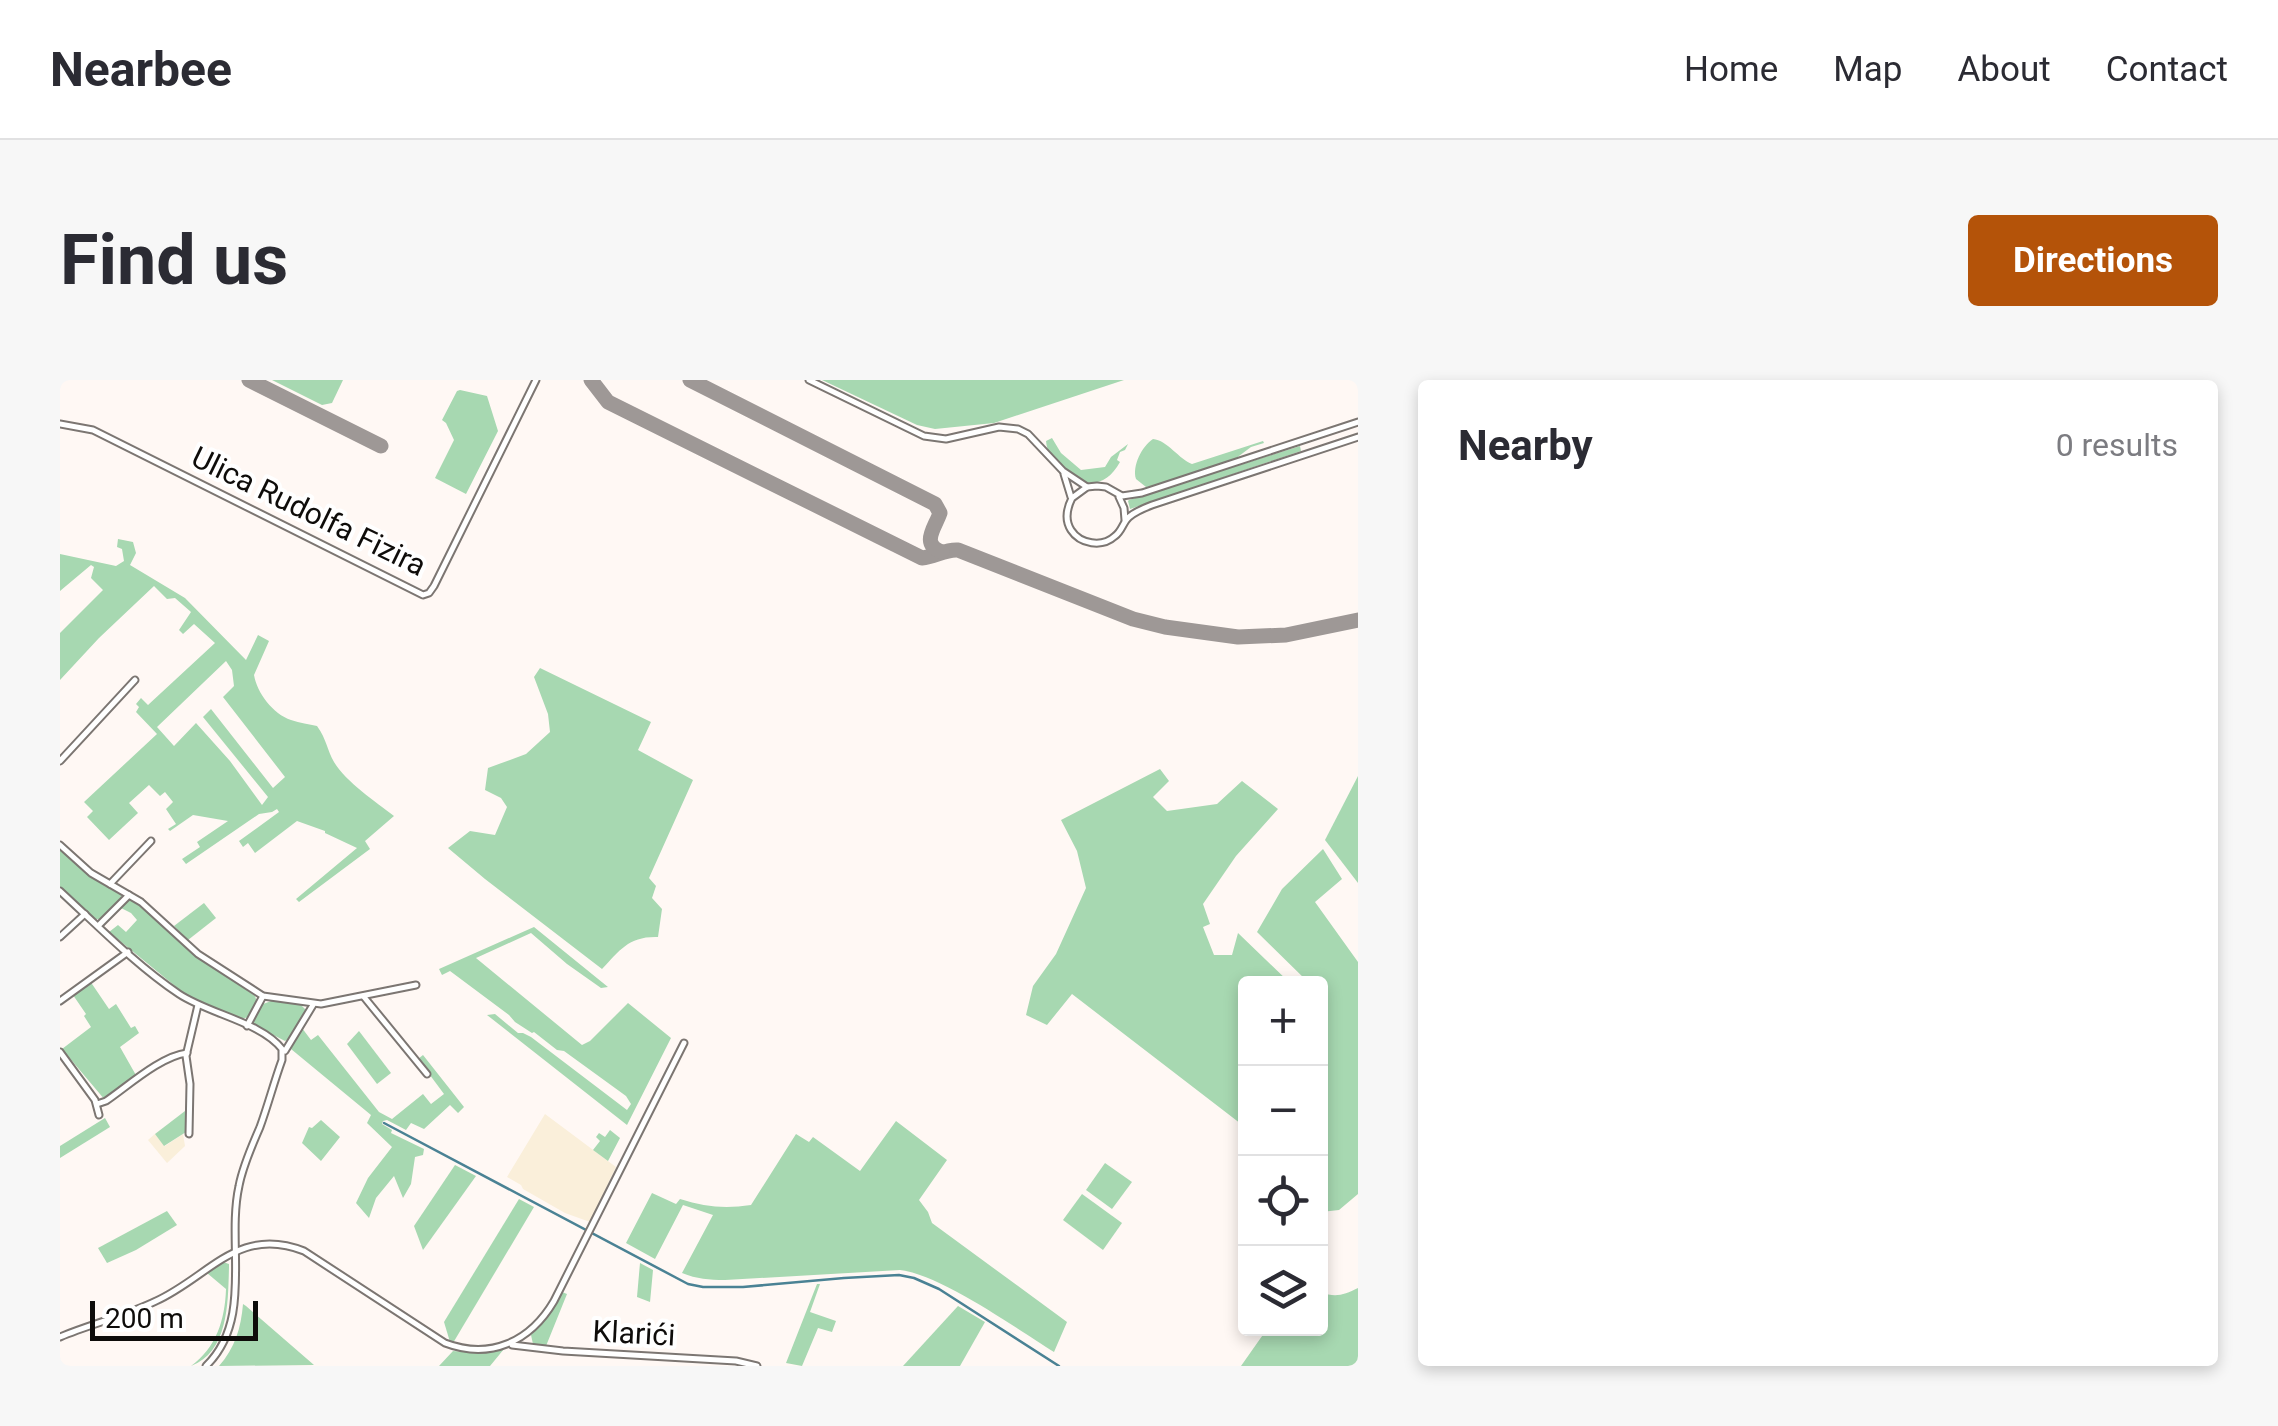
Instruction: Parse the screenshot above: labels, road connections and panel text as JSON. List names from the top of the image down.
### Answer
{
  "streets": {
    "street": ["Ulica Rudolfa Fizira", "Klarići"]
  },
  "scale_bar": "200 m",
  "page": {
    "header": "Nearbee",
    "nav": [
      "Home",
      "Map",
      "About",
      "Contact"
    ],
    "buttons": "Directions",
    "title": "Find us",
    "heading": ["Nearby", "0 results"],
    "map_buttons": ["+", "−"],
    "scale": "200 m"
  }
}
